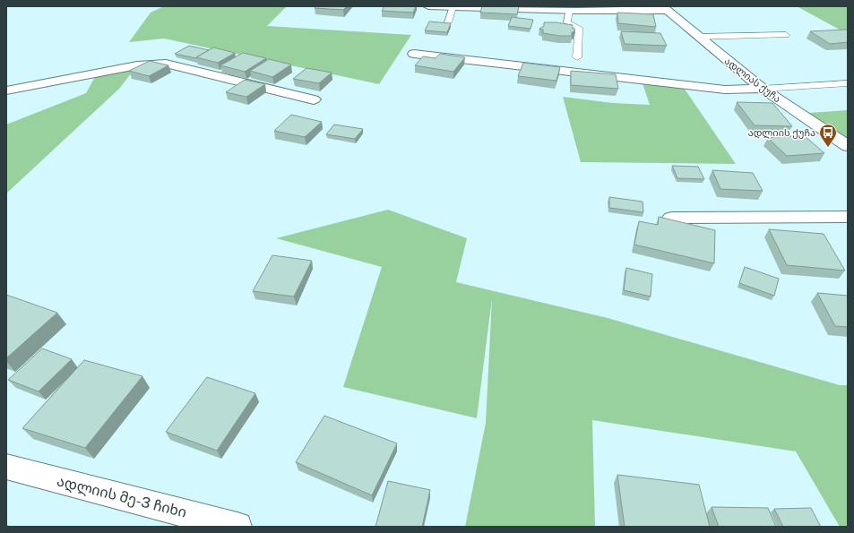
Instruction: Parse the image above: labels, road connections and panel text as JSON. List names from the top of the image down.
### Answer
{
  "streets": {
    "street": ["ადლიას ქუჩა", "ადლიის მე-3 ჩიხი"]
  },
  "places": {
    "bus stop": ["ადლიის ქუჩა"]
  }
}
